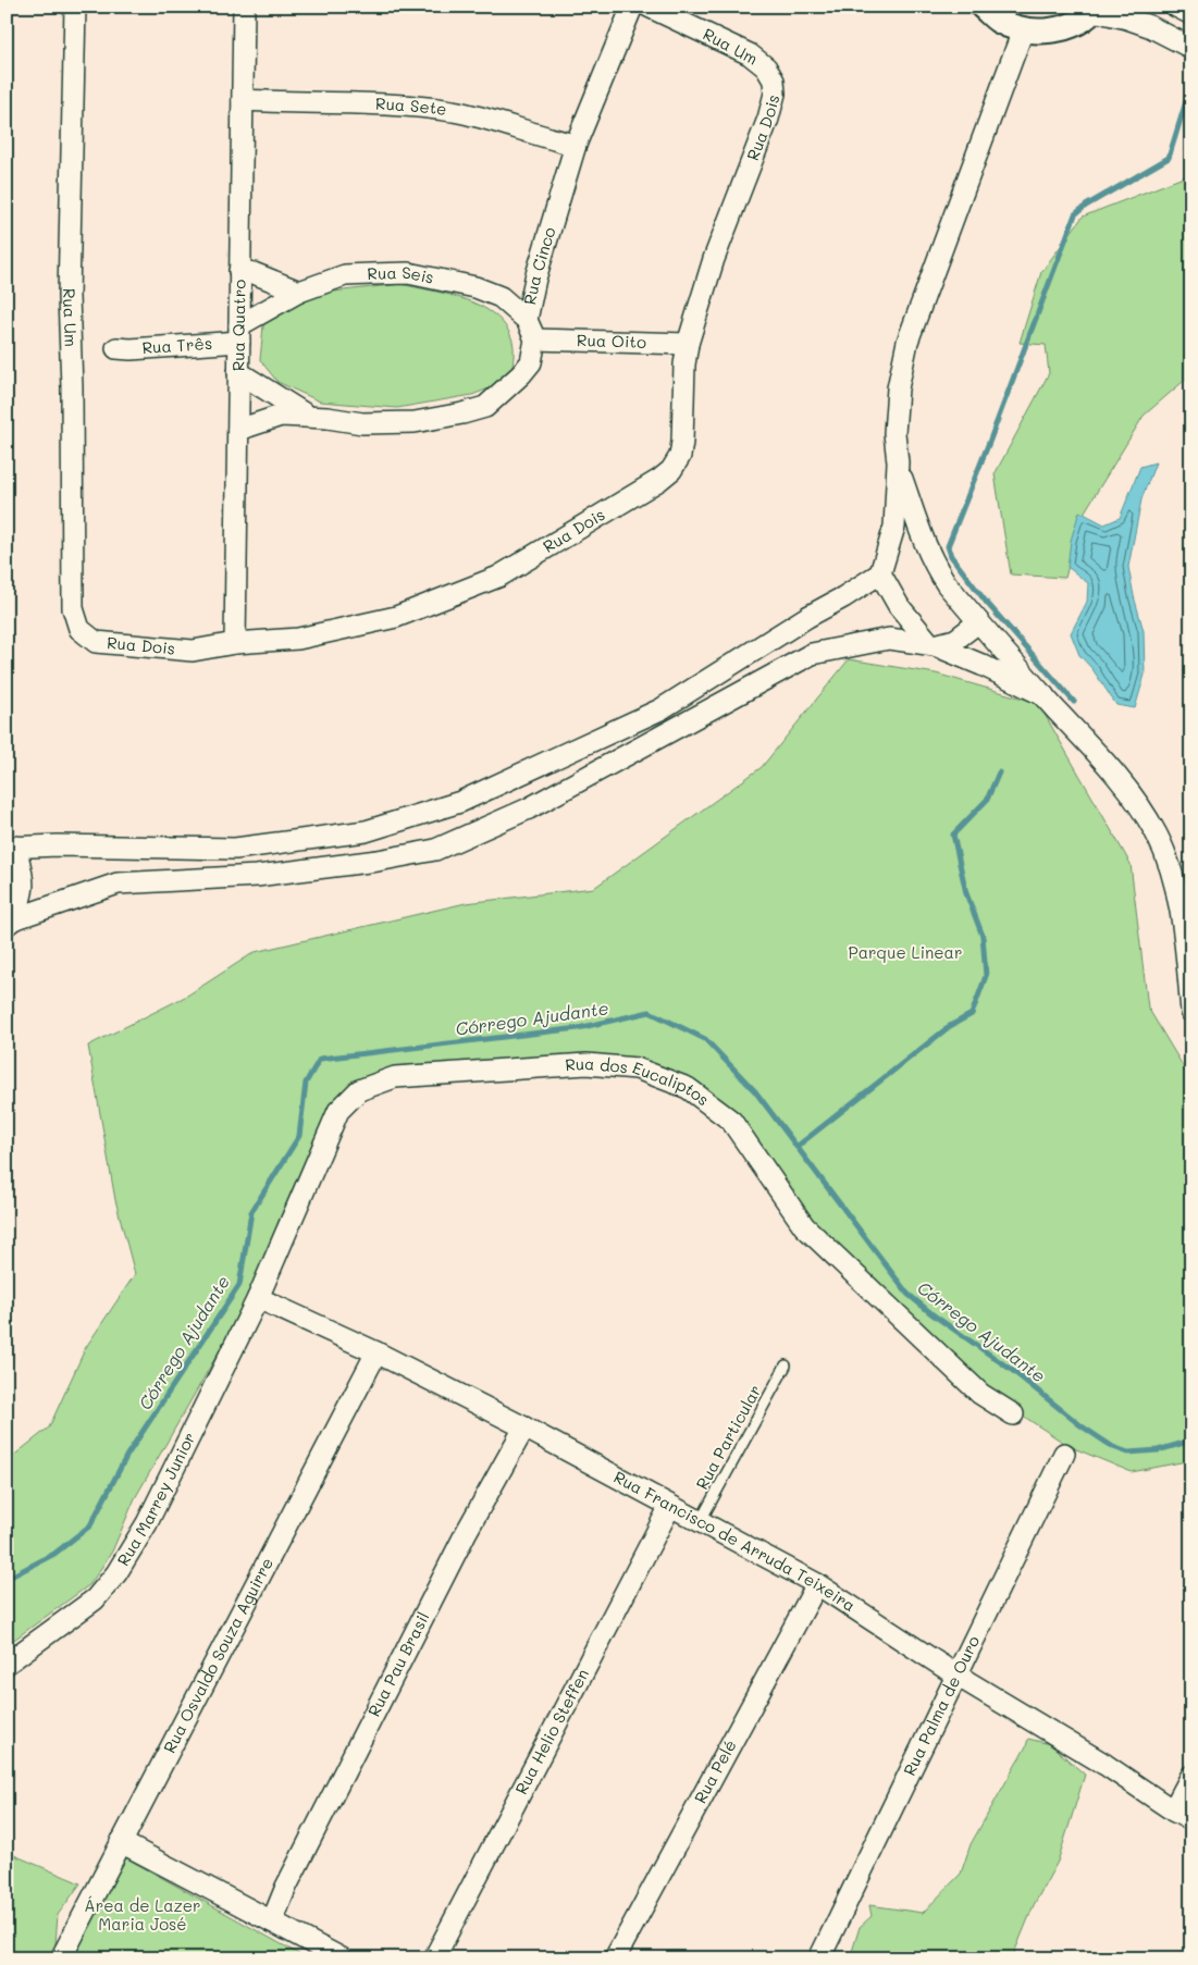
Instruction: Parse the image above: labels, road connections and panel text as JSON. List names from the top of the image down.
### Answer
{
  "streets": {
    "street": [
      "Rua Um",
      "Rua Sete",
      "Rua Dois",
      "Rua Cinco",
      "Rua Seis",
      "Rua Quatro",
      "Rua Oito",
      "Rua Três",
      "Rua dos Eucaliptos",
      "Rua Marrey Junior",
      "Rua Francisco de Arruda Teixeira",
      "Rua Osvaldo Souza Aguirre",
      "Rua Pau Brasil",
      "Rua Palma de Ouro",
      "Rua Helio Steffen",
      "Rua Pelé"
    ],
    "lane": ["Rua Particular"]
  },
  "crossings": [
    ["Rua Um", "Rua Dois"],
    ["Rua Sete", "Rua Cinco"],
    ["Rua Sete", "Rua Quatro"],
    ["Rua Dois", "Rua Quatro"],
    ["Rua Dois", "Rua Oito"],
    ["Rua Cinco", "Rua Seis"],
    ["Rua Cinco", "Rua Oito"],
    ["Rua Seis", "Rua Quatro"],
    ["Rua Seis", "Rua Três"],
    ["Rua Quatro", "Rua Três"],
    ["Rua dos Eucaliptos", "Rua Marrey Junior"],
    ["Rua dos Eucaliptos", "Rua Francisco de Arruda Teixeira"],
    ["Rua Particular", "Rua Francisco de Arruda Teixeira"],
    ["Rua Marrey Junior", "Rua Francisco de Arruda Teixeira"],
    ["Rua Francisco de Arruda Teixeira", "Rua Osvaldo Souza Aguirre"],
    ["Rua Francisco de Arruda Teixeira", "Rua Pau Brasil"],
    ["Rua Francisco de Arruda Teixeira", "Rua Palma de Ouro"],
    ["Rua Francisco de Arruda Teixeira", "Rua Helio Steffen"],
    ["Rua Francisco de Arruda Teixeira", "Rua Pelé"]
  ],
  "water": ["Córrego Ajudante"],
  "parks": ["Parque Linear", "Área de Lazer Maria José"]
}
